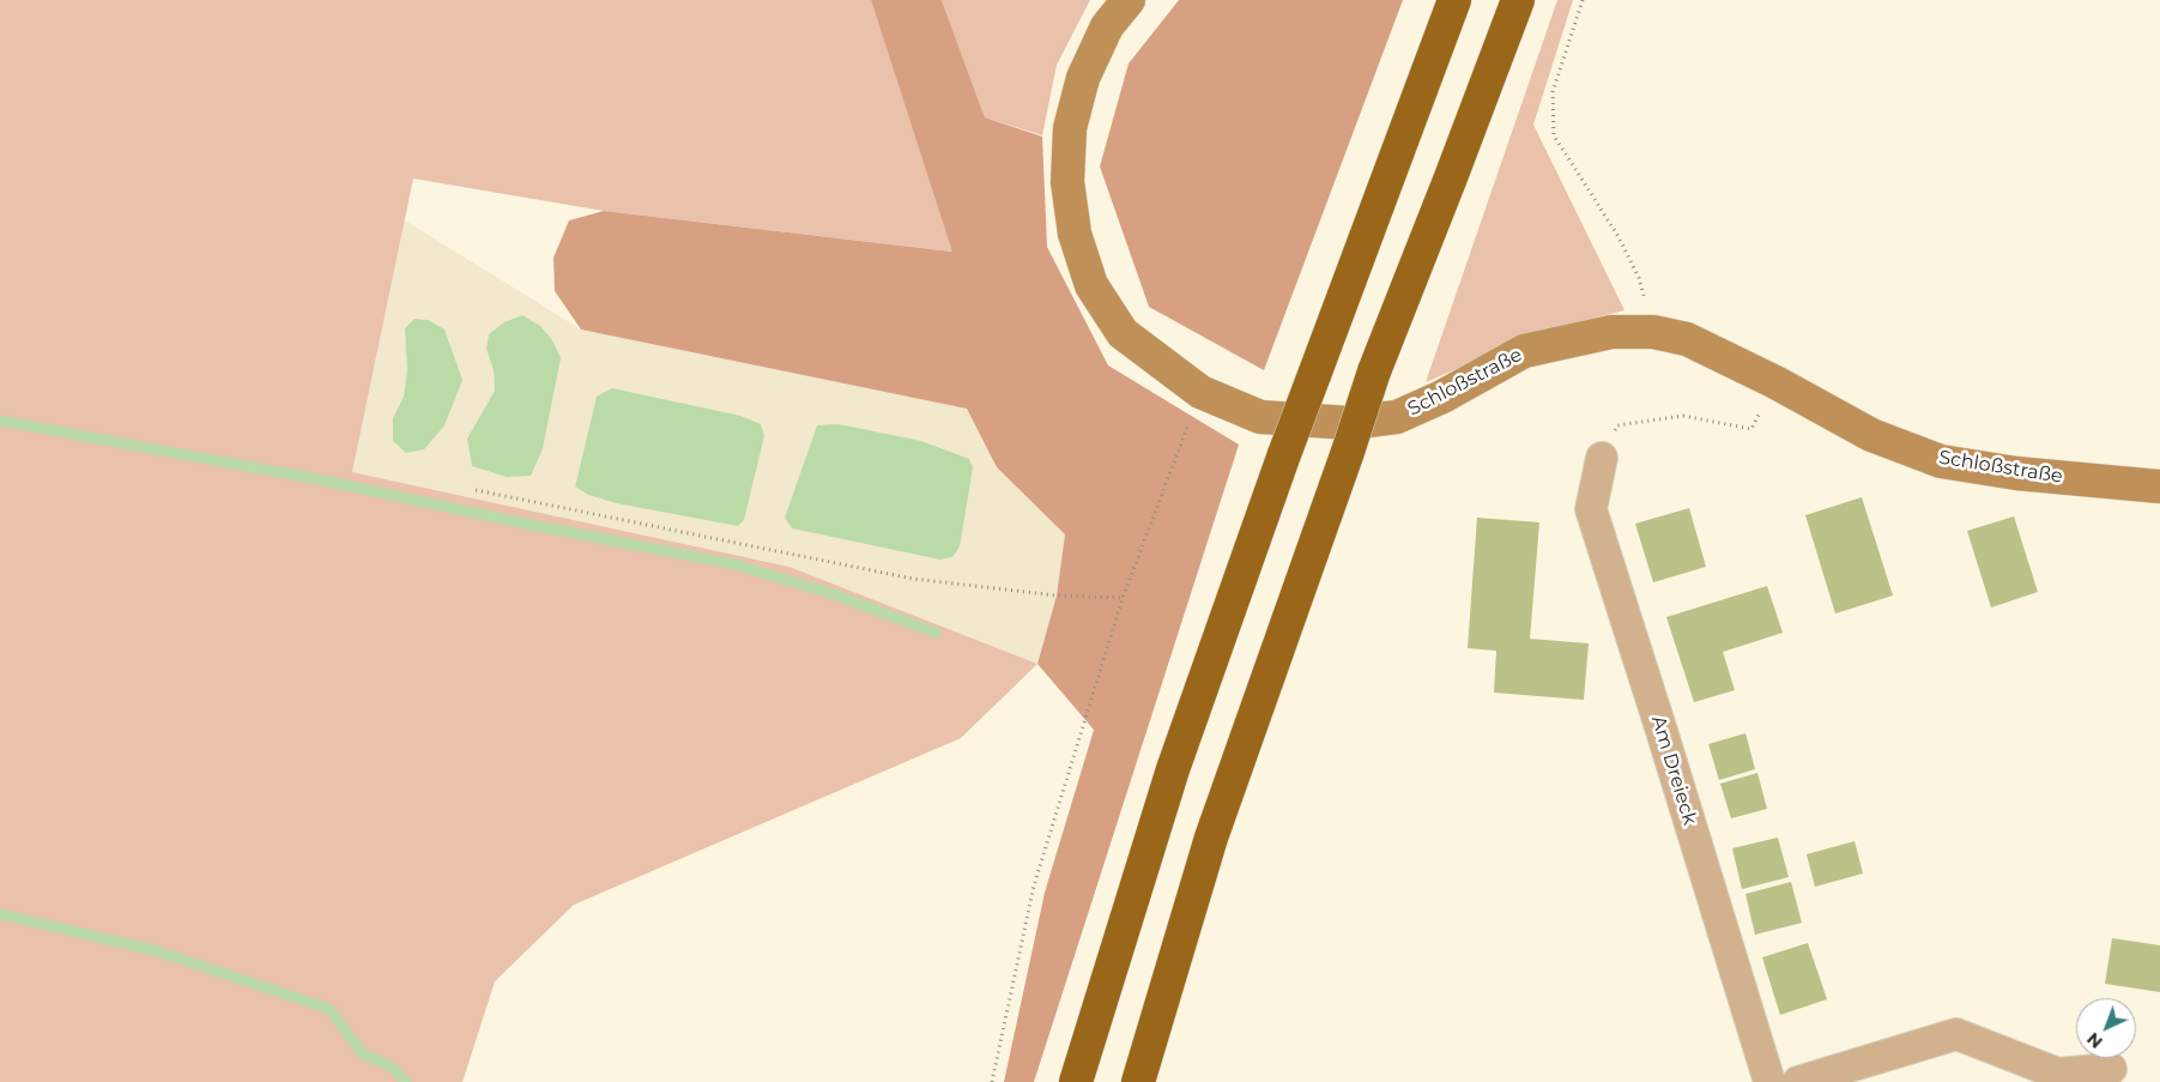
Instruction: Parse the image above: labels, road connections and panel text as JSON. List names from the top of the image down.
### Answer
{
  "streets": {
    "street": ["Schloßstraße", "Am Dreieck"]
  },
  "north": "bottom left"
}
